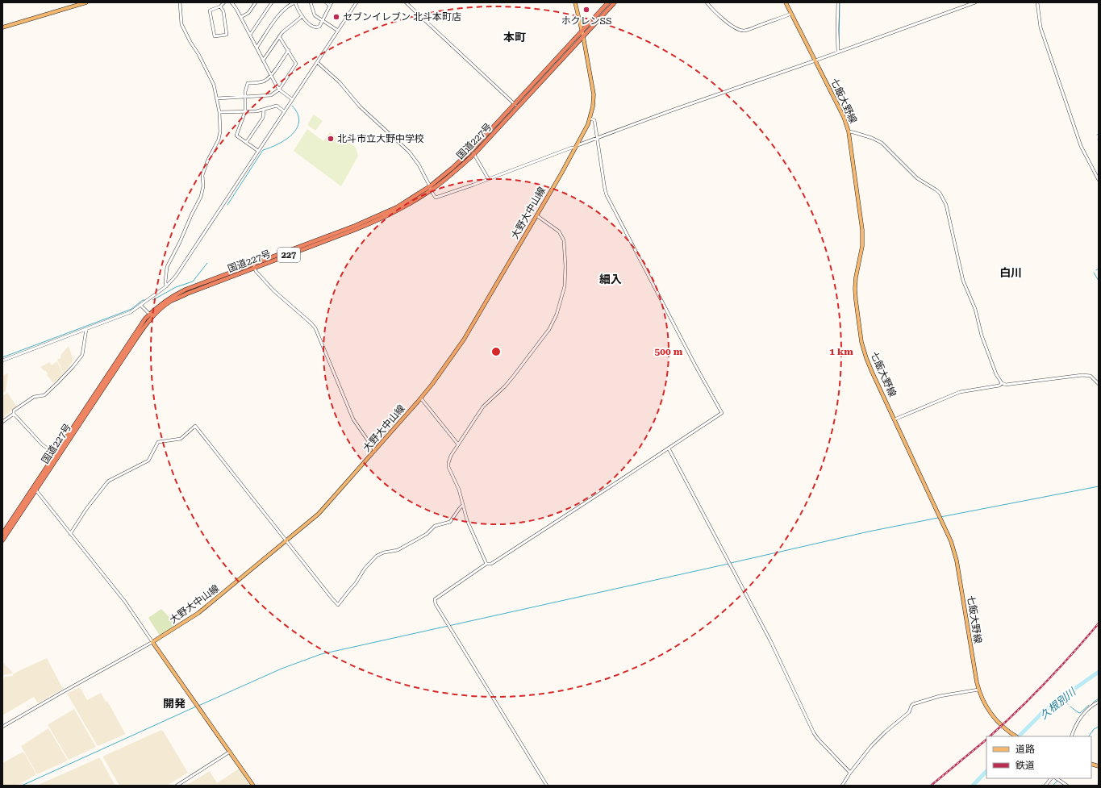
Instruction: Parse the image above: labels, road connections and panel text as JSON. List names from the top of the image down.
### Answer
{
  "streets": {
    "highway": ["国道227号", "227"],
    "main road": ["七飯大野線", "大野大中山線"]
  },
  "crossings": [
    ["国道227号", "大野大中山線"]
  ],
  "districts": [
    "本町",
    "白川",
    "細入",
    "開発"
  ],
  "water": ["久根別川"],
  "places": ["ホクレンSS", "セブンイレブン 北斗本町店", "北斗市立大野中学校"],
  "legend": ["道路", "鉄道"],
  "rings": ["500 m", "1 km"]
}
